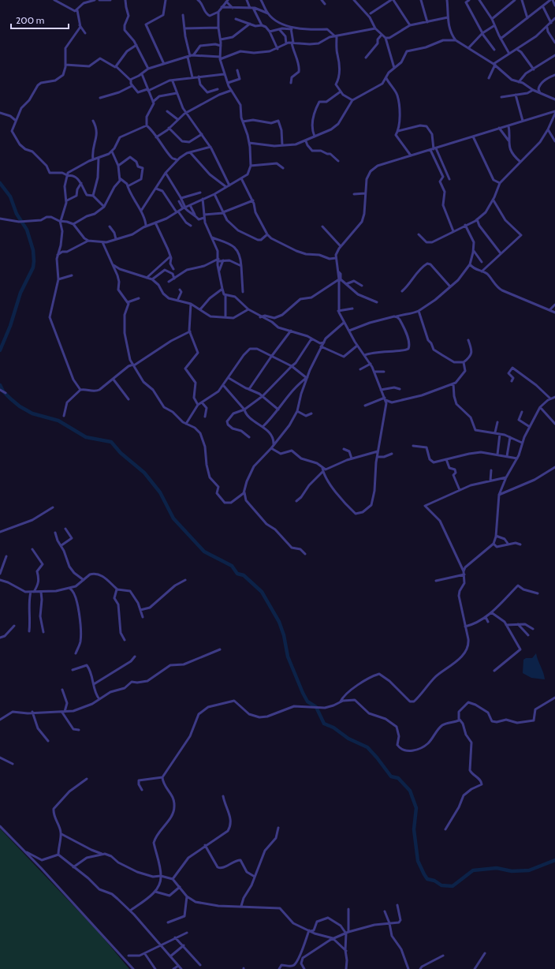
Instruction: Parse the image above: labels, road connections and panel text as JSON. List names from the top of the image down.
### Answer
{
  "scale_bar": "200 m"
}
